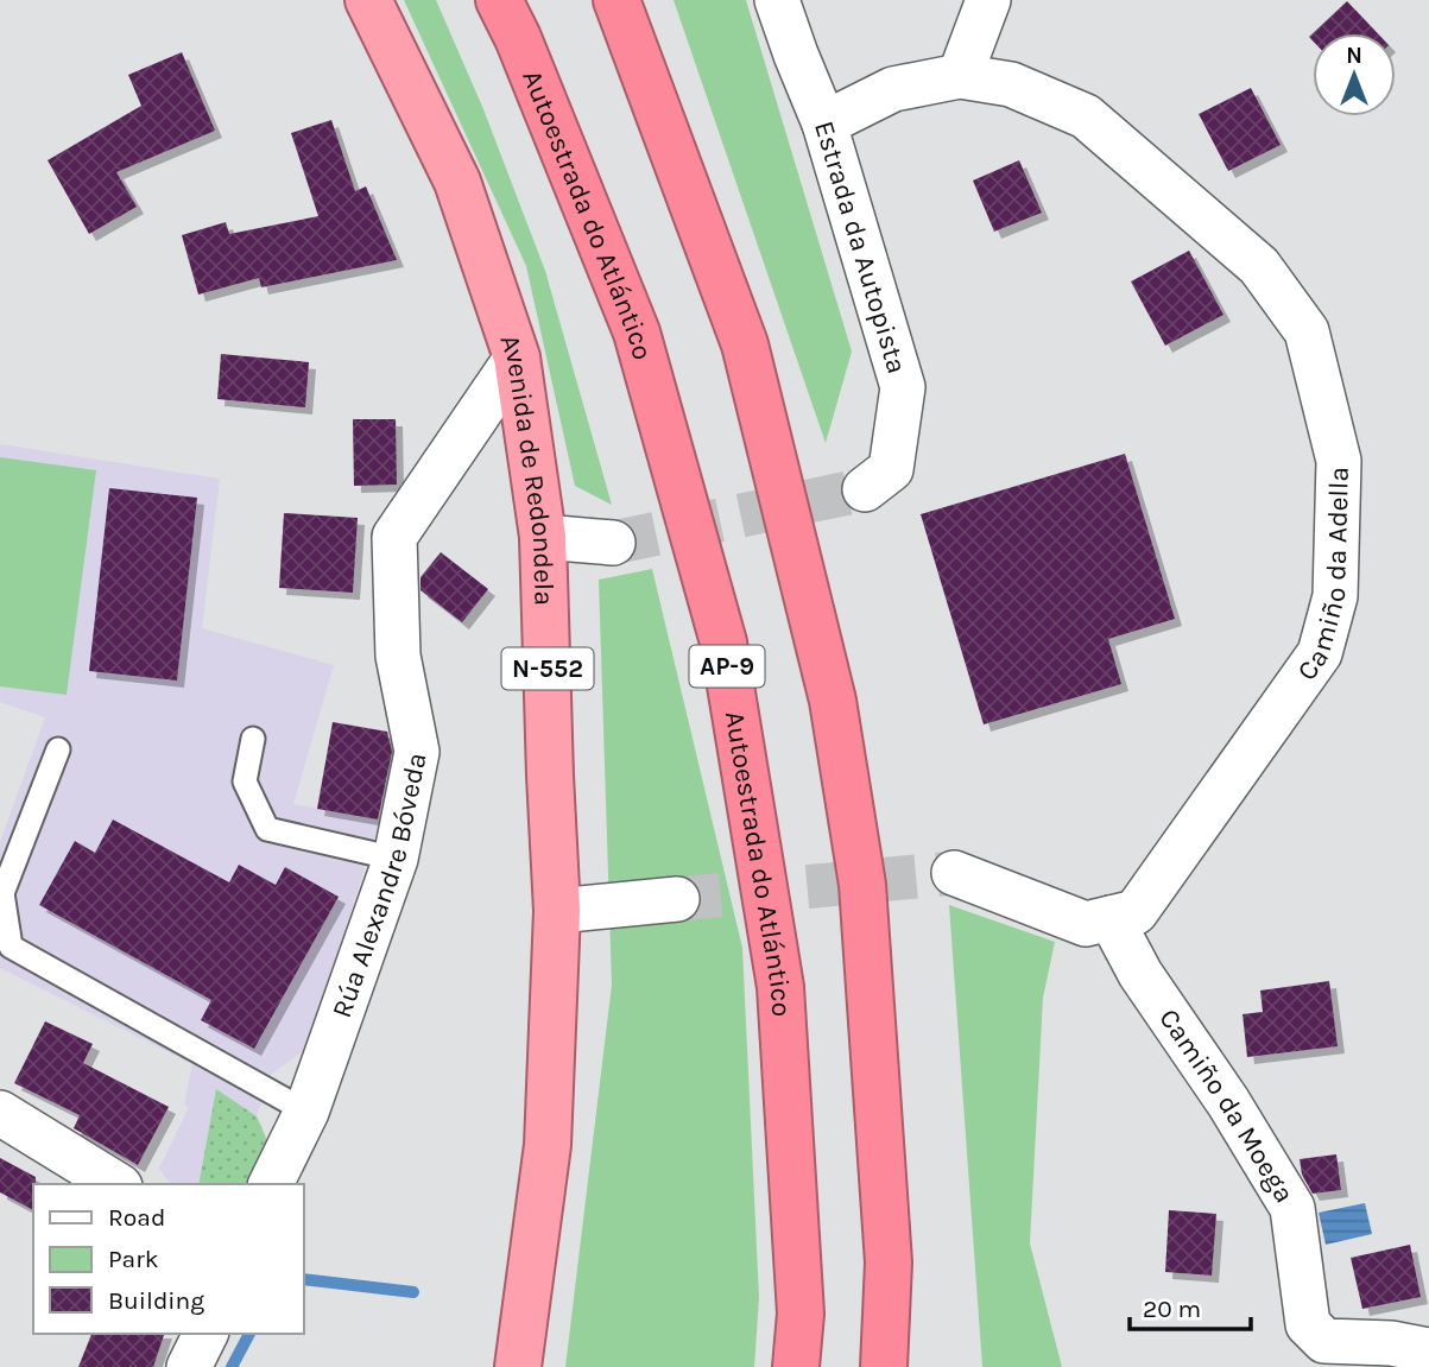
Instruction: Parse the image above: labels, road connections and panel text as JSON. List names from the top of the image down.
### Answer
{
  "streets": {
    "highway": [
      "Autoestrada do Atlántico",
      "Avenida de Redondela",
      "AP-9",
      "N-552"
    ],
    "street": [
      "Estrada da Autopista",
      "Camiño da Adella",
      "Rúa Alexandre Bóveda",
      "Camiño da Moega"
    ]
  },
  "crossings": [
    ["Avenida de Redondela", "Rúa Alexandre Bóveda"],
    ["Camiño da Adella", "Camiño da Moega"]
  ],
  "legend": ["Road", "Park", "Building"],
  "scale_bar": "20 m",
  "north": "top"
}
